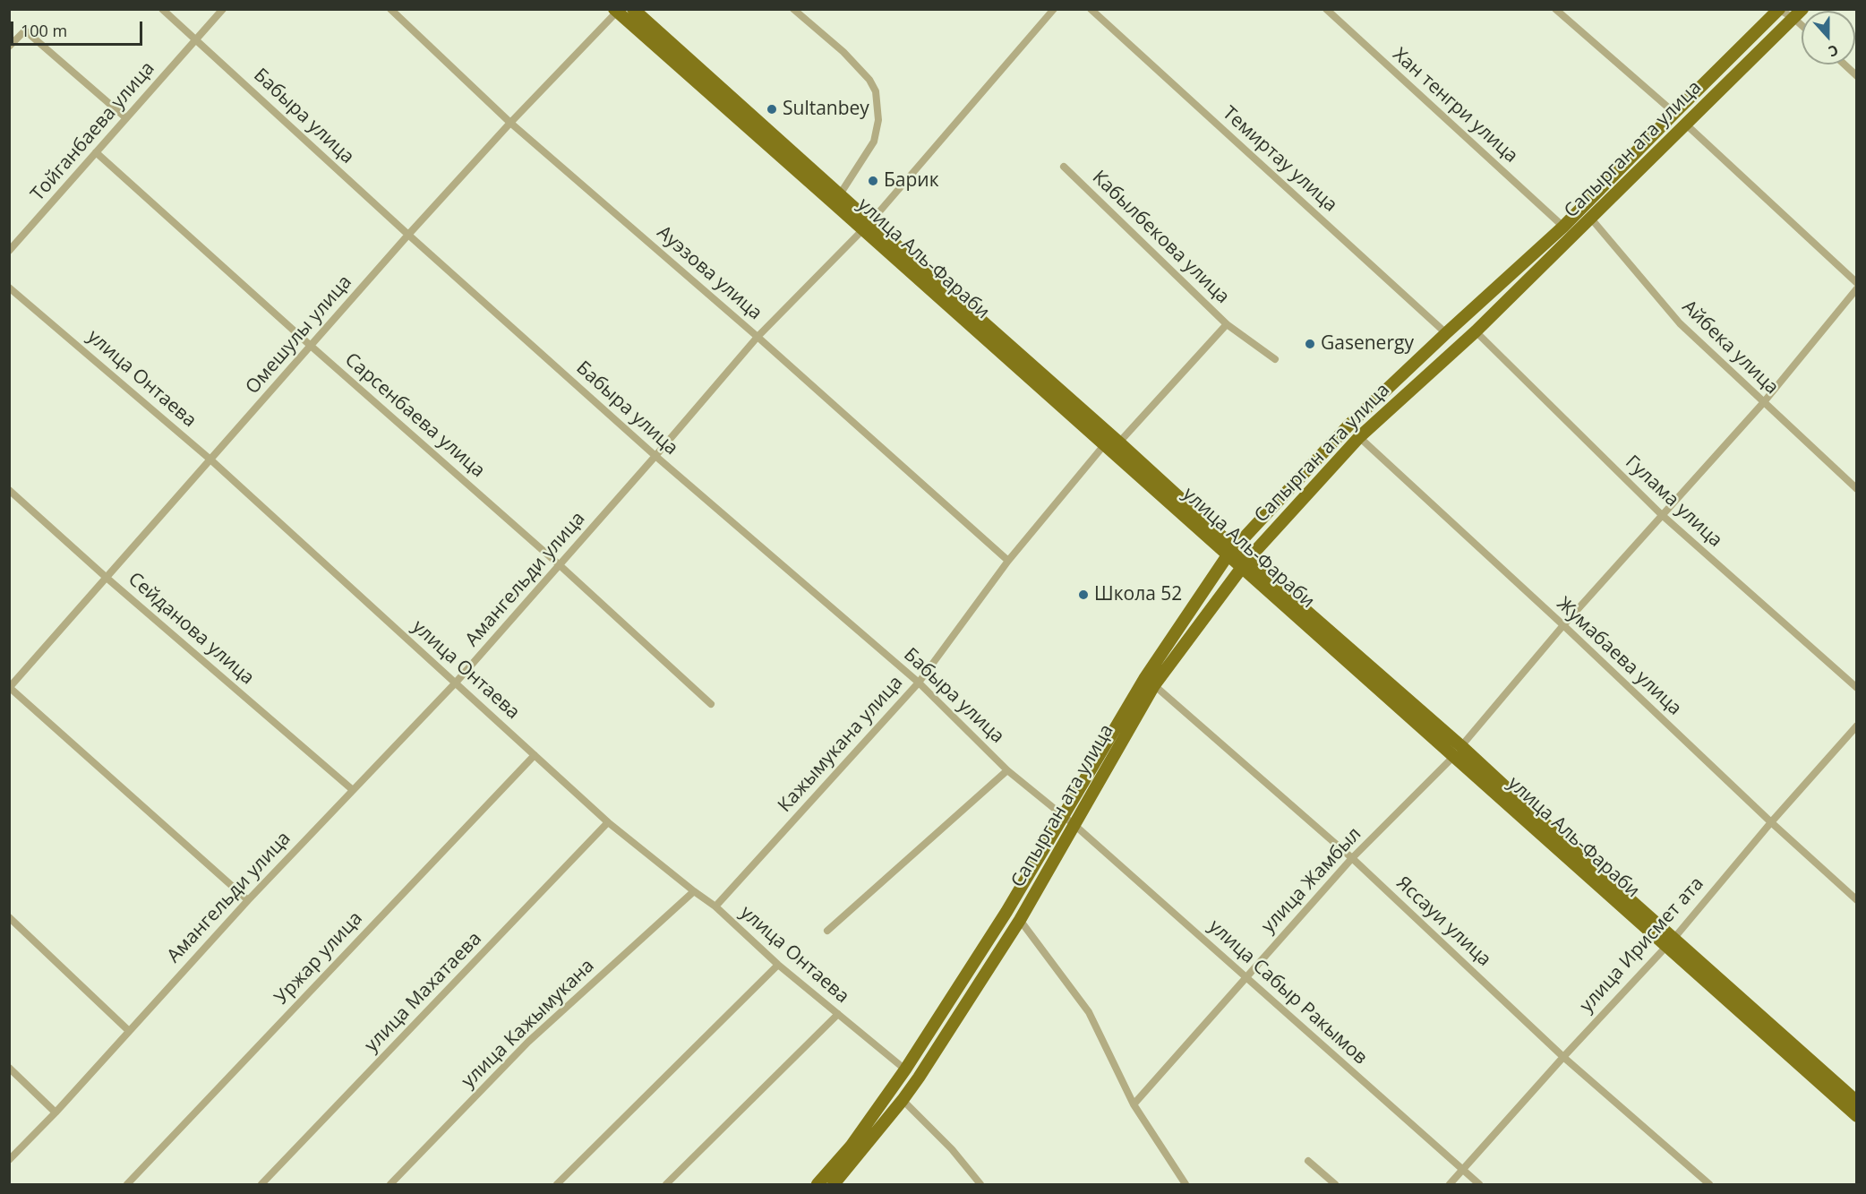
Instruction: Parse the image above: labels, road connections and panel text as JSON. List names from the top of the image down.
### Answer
{
  "streets": {
    "main road": ["Сапырган ата улица", "улица Аль-Фараби"],
    "street": [
      "Хан тенгри улица",
      "Бабыра улица",
      "Тойганбаева улица",
      "Темиртау улица",
      "Кабылбекова улица",
      "Ауэзова улица",
      "Омешулы улица",
      "Айбека улица",
      "улица Онтаева",
      "Сарсенбаева улица",
      "Гулама улица",
      "Амангельди улица",
      "Сейданова улица",
      "Жумабаева улица",
      "Кажымукана улица",
      "улица Жамбыл",
      "Яссауи улица",
      "улица Ирисмет ата",
      "Уржар улица",
      "улица Махатаева",
      "улица Сабыр Ракымов",
      "улица Кажымукана"
    ]
  },
  "crossings": [
    ["Хан тенгри улица", "Сапырган ата улица"],
    ["Бабыра улица", "Тойганбаева улица"],
    ["Бабыра улица", "Сапырган ата улица"],
    ["Бабыра улица", "Омешулы улица"],
    ["Бабыра улица", "Амангельди улица"],
    ["Бабыра улица", "Кажымукана улица"],
    ["Бабыра улица", "улица Сабыр Ракымов"],
    ["Тойганбаева улица", "Сарсенбаева улица"],
    ["Сапырган ата улица", "Темиртау улица"],
    ["Сапырган ата улица", "улица Аль-Фараби"],
    ["Сапырган ата улица", "Айбека улица"],
    ["Сапырган ата улица", "улица Онтаева"],
    ["Сапырган ата улица", "Гулама улица"],
    ["Сапырган ата улица", "Жумабаева улица"],
    ["Сапырган ата улица", "Яссауи улица"],
    ["Сапырган ата улица", "улица Сабыр Ракымов"],
    ["Кабылбекова улица", "улица Аль-Фараби"],
    ["Кабылбекова улица", "Кажымукана улица"],
    ["улица Аль-Фараби", "Омешулы улица"],
    ["улица Аль-Фараби", "Амангельди улица"],
    ["улица Аль-Фараби", "Кажымукана улица"],
    ["улица Аль-Фараби", "улица Жамбыл"],
    ["улица Аль-Фараби", "улица Ирисмет ата"],
    ["Ауэзова улица", "Омешулы улица"],
    ["Ауэзова улица", "Амангельди улица"],
    ["Ауэзова улица", "Кажымукана улица"],
    ["Омешулы улица", "улица Онтаева"],
    ["Омешулы улица", "Сарсенбаева улица"],
    ["Омешулы улица", "Сейданова улица"],
    ["Айбека улица", "улица Жамбыл"],
    ["улица Онтаева", "Амангельди улица"],
    ["улица Онтаева", "Кажымукана улица"],
    ["улица Онтаева", "Уржар улица"],
    ["улица Онтаева", "улица Махатаева"],
    ["улица Онтаева", "улица Кажымукана"],
    ["Сарсенбаева улица", "Амангельди улица"],
    ["Гулама улица", "улица Жамбыл"],
    ["Амангельди улица", "Сейданова улица"],
    ["Жумабаева улица", "улица Жамбыл"],
    ["Жумабаева улица", "улица Ирисмет ата"],
    ["улица Жамбыл", "Яссауи улица"],
    ["улица Жамбыл", "улица Сабыр Ракымов"],
    ["Яссауи улица", "улица Ирисмет ата"],
    ["улица Ирисмет ата", "улица Сабыр Ракымов"]
  ],
  "places": [
    "Sultanbey",
    "Барик",
    "Gasenergy",
    "Школа 52"
  ],
  "scale_bar": "100 m",
  "north": "bottom"
}
